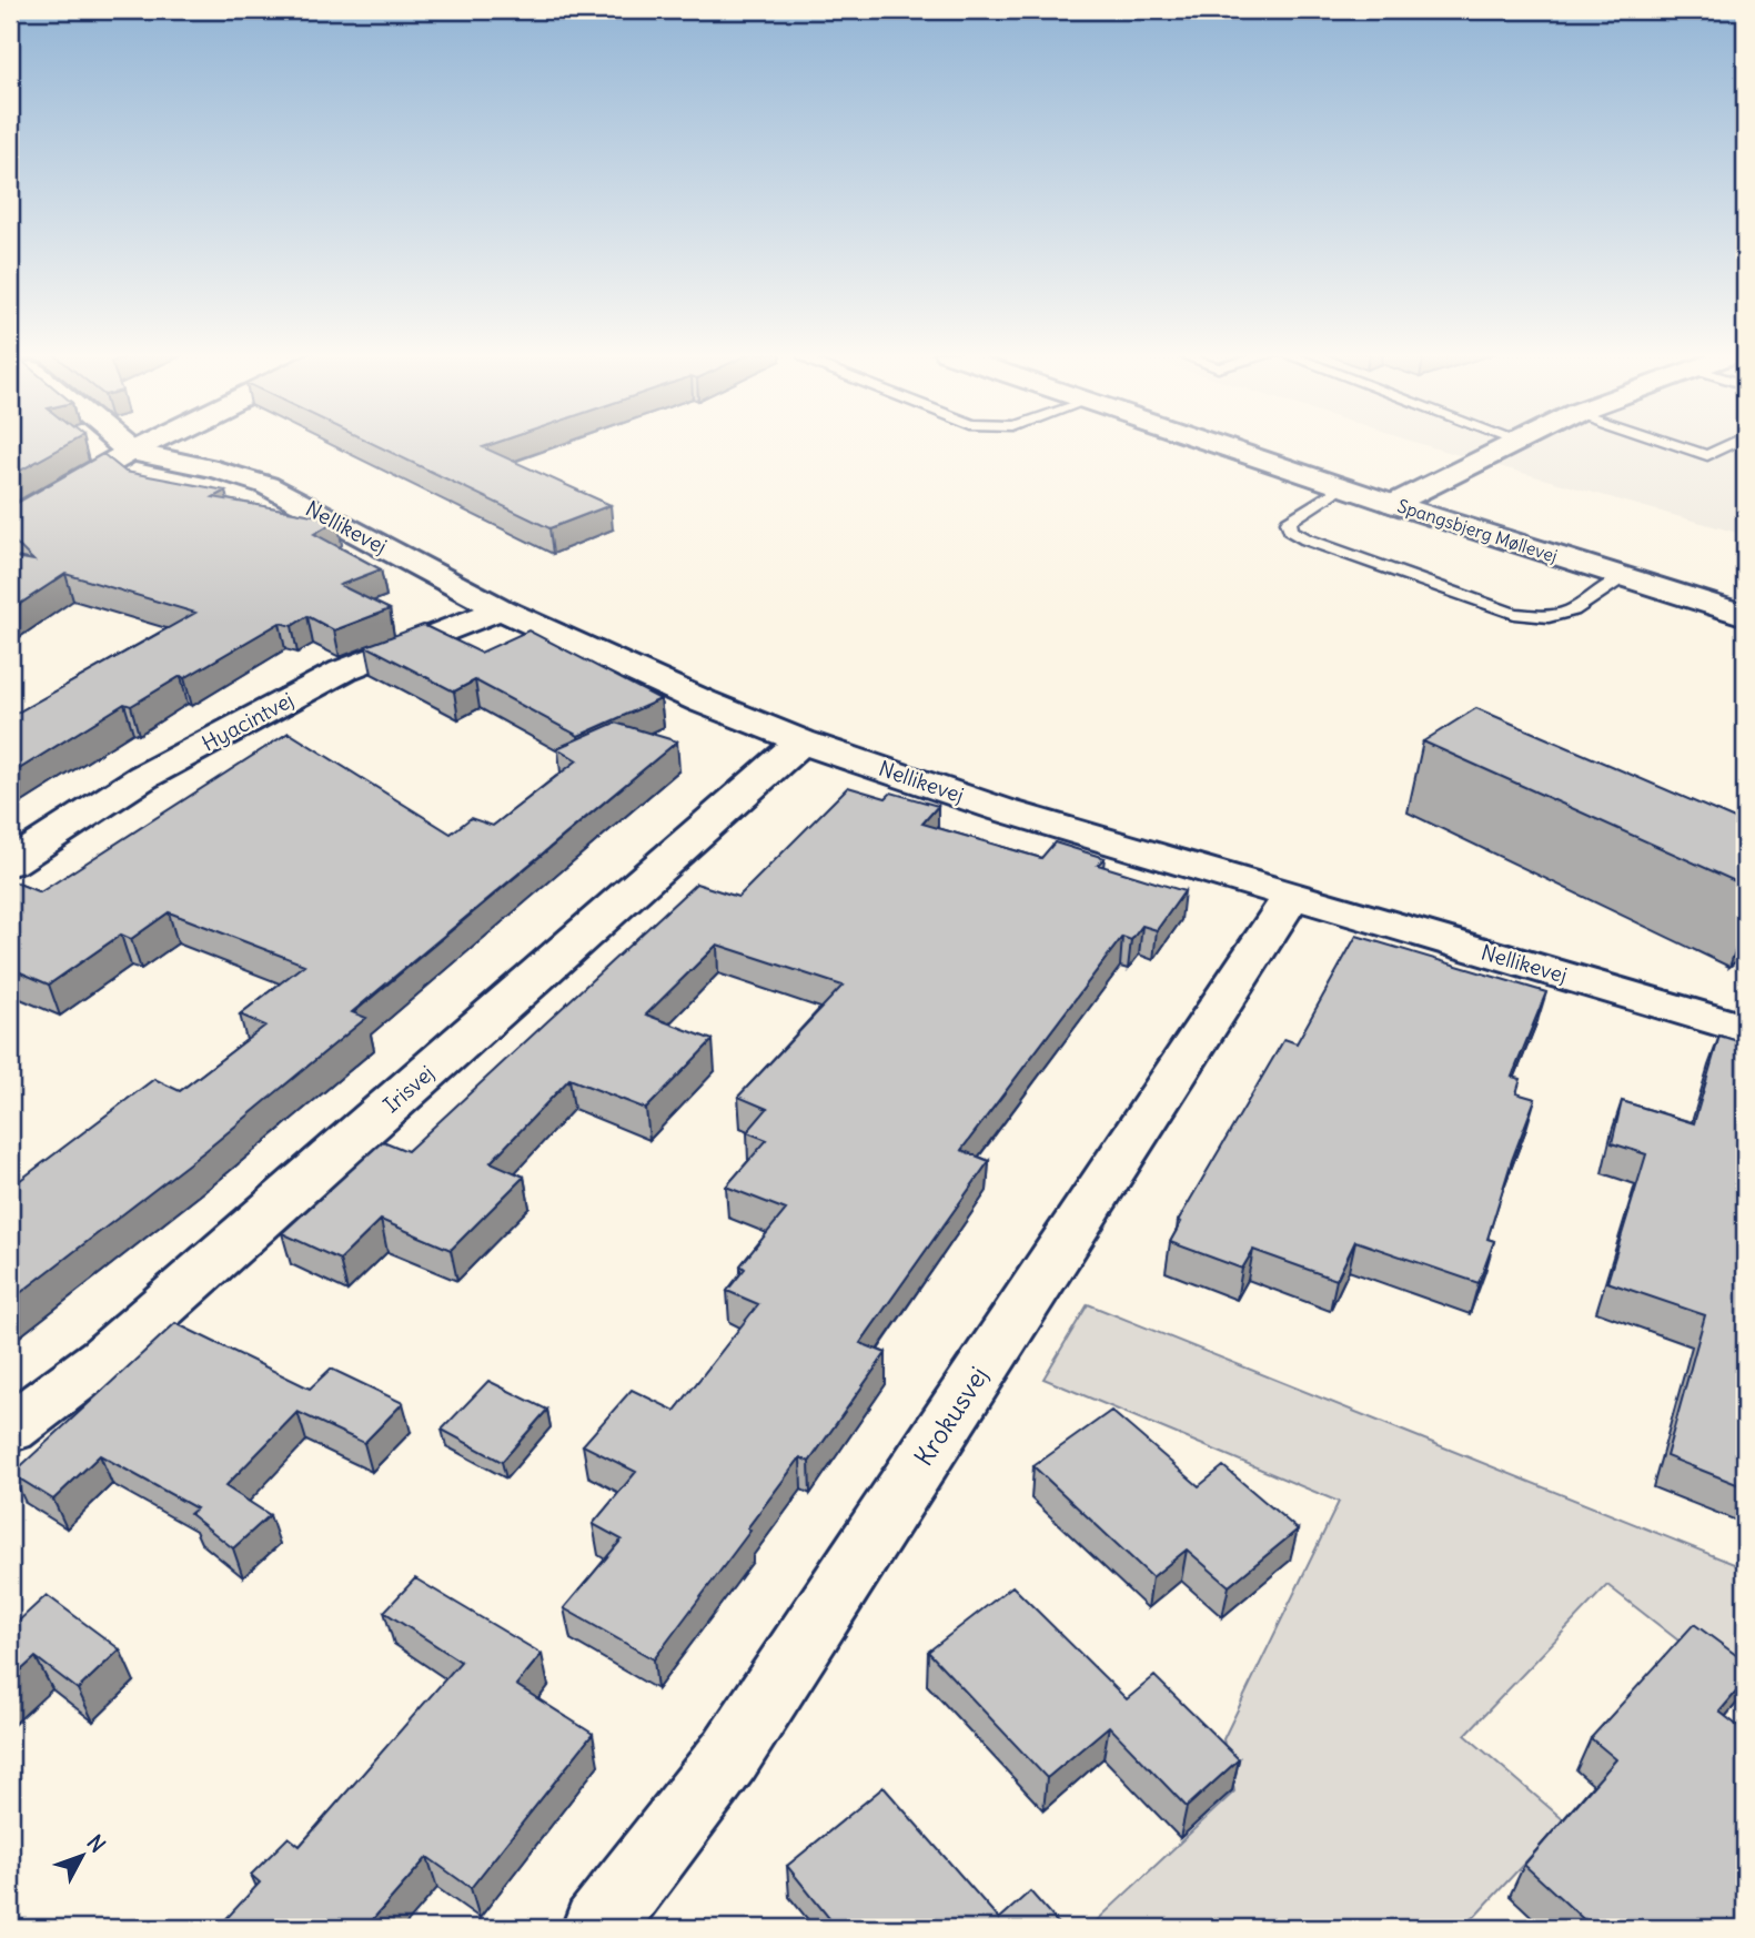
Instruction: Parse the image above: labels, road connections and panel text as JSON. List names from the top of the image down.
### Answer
{
  "streets": {
    "street": [
      "Nellikevej",
      "Spangsbjerg Møllevej",
      "Hyacintvej",
      "Irisvej",
      "Krokusvej"
    ]
  },
  "crossings": [
    ["Nellikevej", "Hyacintvej"],
    ["Nellikevej", "Irisvej"],
    ["Nellikevej", "Krokusvej"]
  ],
  "north": "top right"
}
